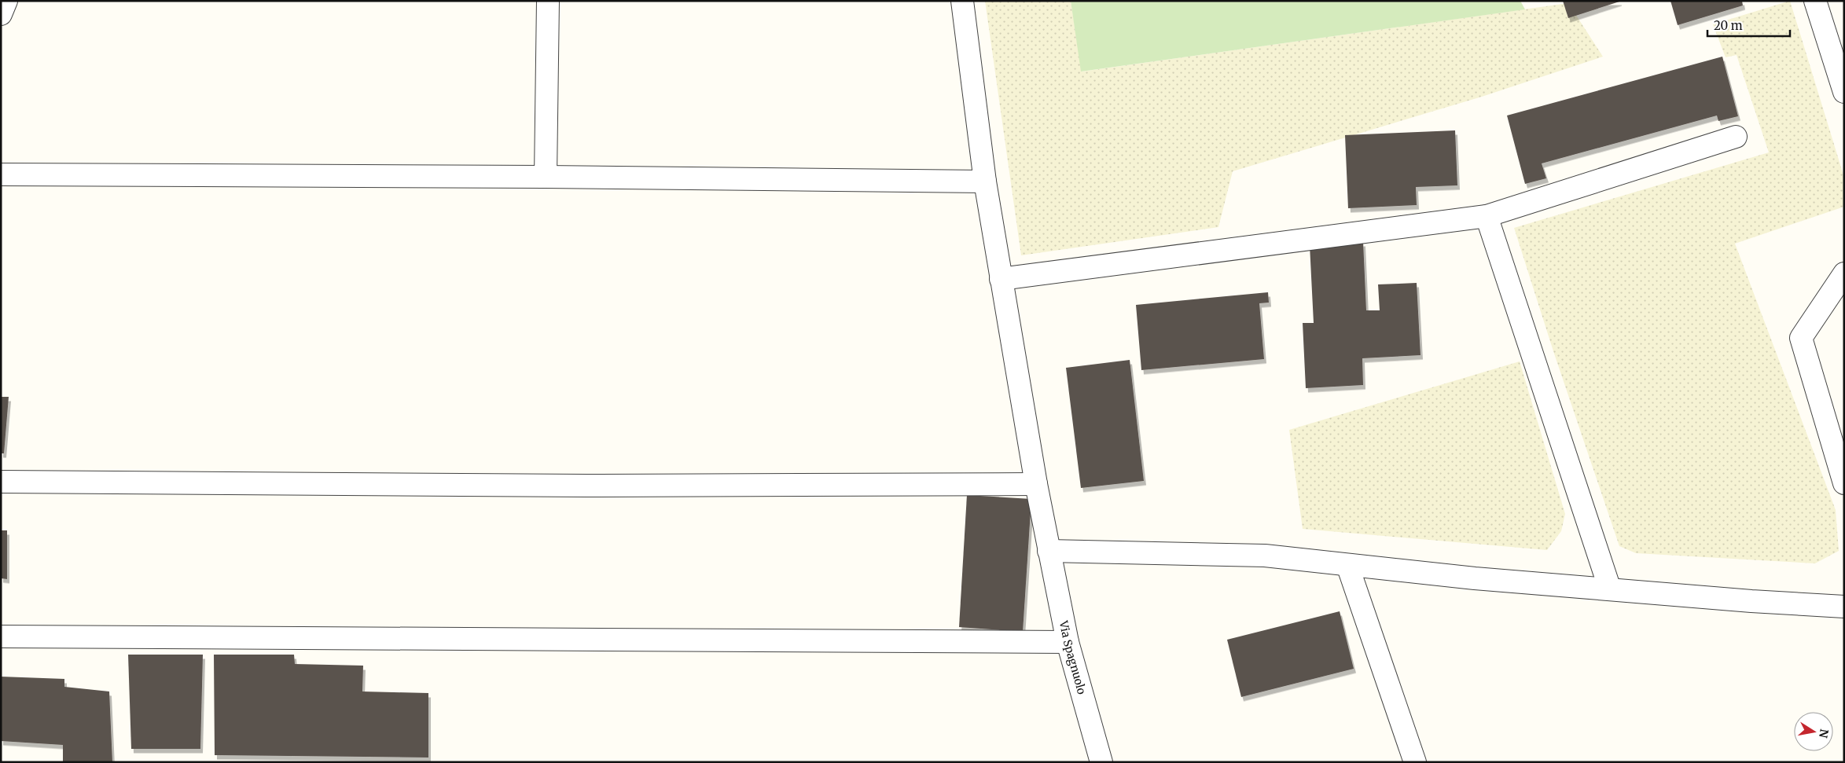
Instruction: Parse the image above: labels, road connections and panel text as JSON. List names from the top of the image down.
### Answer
{
  "streets": {
    "street": ["Via Spagnuolo"]
  },
  "scale_bar": "20 m",
  "north": "right"
}
